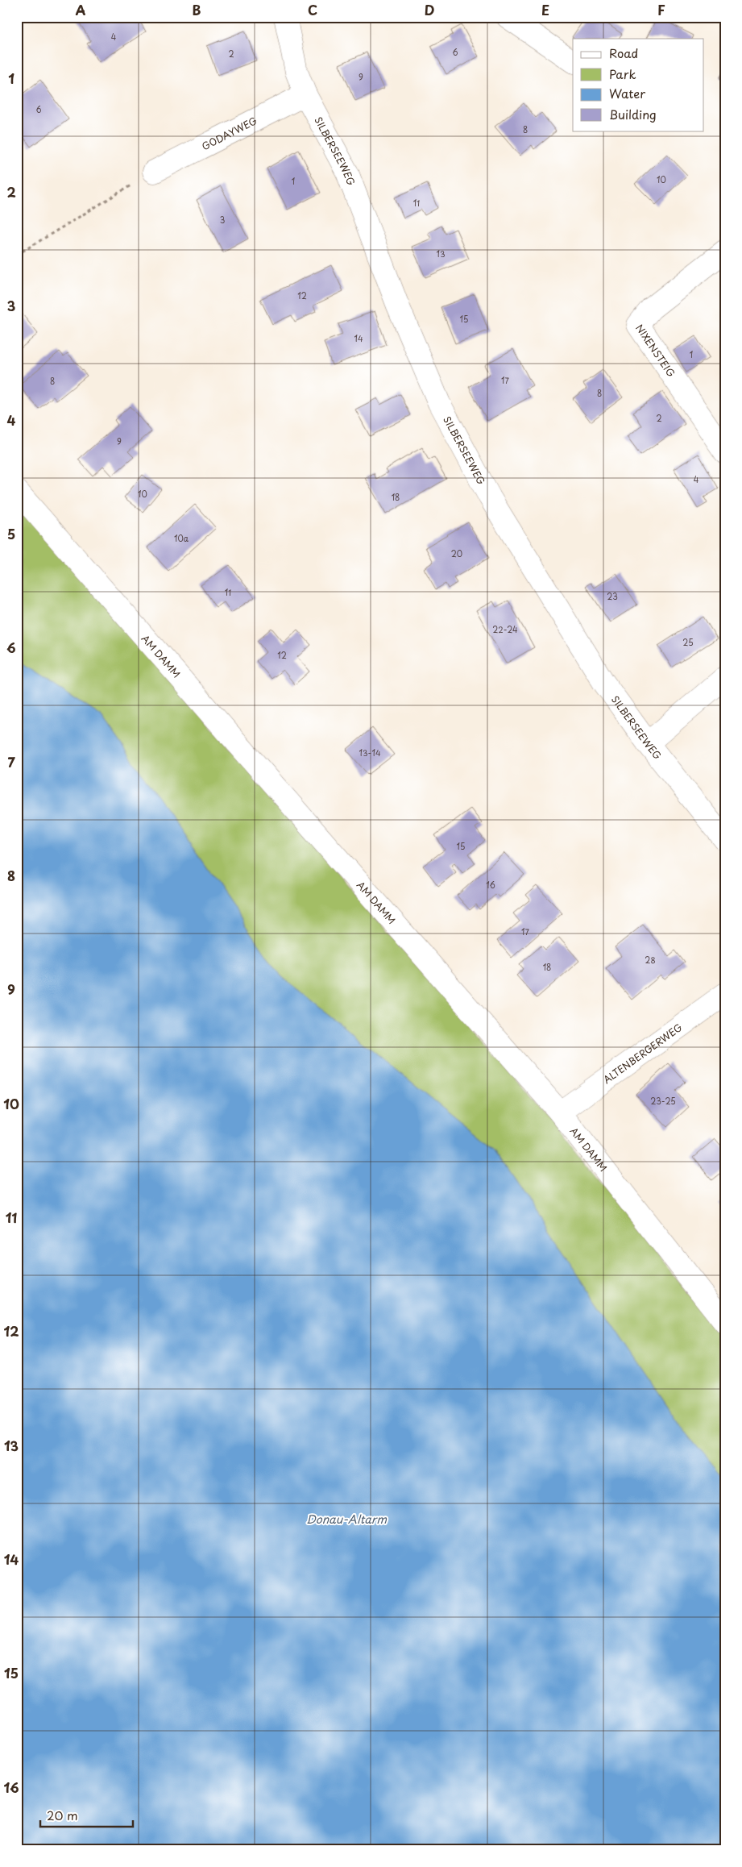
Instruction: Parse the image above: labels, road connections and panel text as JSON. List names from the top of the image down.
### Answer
{
  "streets": {
    "street": [
      "GODAYWEG",
      "SILBERSEEWEG",
      "NIXENSTEIG",
      "AM DAMM",
      "ALTENBERGERWEG"
    ]
  },
  "crossings": [
    ["GODAYWEG", "SILBERSEEWEG"],
    ["AM DAMM", "ALTENBERGERWEG"]
  ],
  "water": ["Donau-Altarm"],
  "house_numbers": [
    "4",
    "6",
    "2",
    "9",
    "6",
    "8",
    "10",
    "1",
    "11",
    "3",
    "13",
    "12",
    "15",
    "14",
    "1",
    "17",
    "8",
    "8",
    "2",
    "9",
    "4",
    "10",
    "18",
    "10a",
    "20",
    "11",
    "23",
    "22-24",
    "25",
    "12",
    "13-14",
    "15",
    "16",
    "17",
    "28",
    "18",
    "23-25"
  ],
  "legend": [
    "Road",
    "Park",
    "Water",
    "Building"
  ],
  "scale_bar": "20 m",
  "grid": {
    "columns": [
      "A",
      "B",
      "C",
      "D",
      "E",
      "F"
    ],
    "rows": [
      "1",
      "2",
      "3",
      "4",
      "5",
      "6",
      "7",
      "8",
      "9",
      "10",
      "11",
      "12",
      "13",
      "14",
      "15",
      "16"
    ]
  }
}
